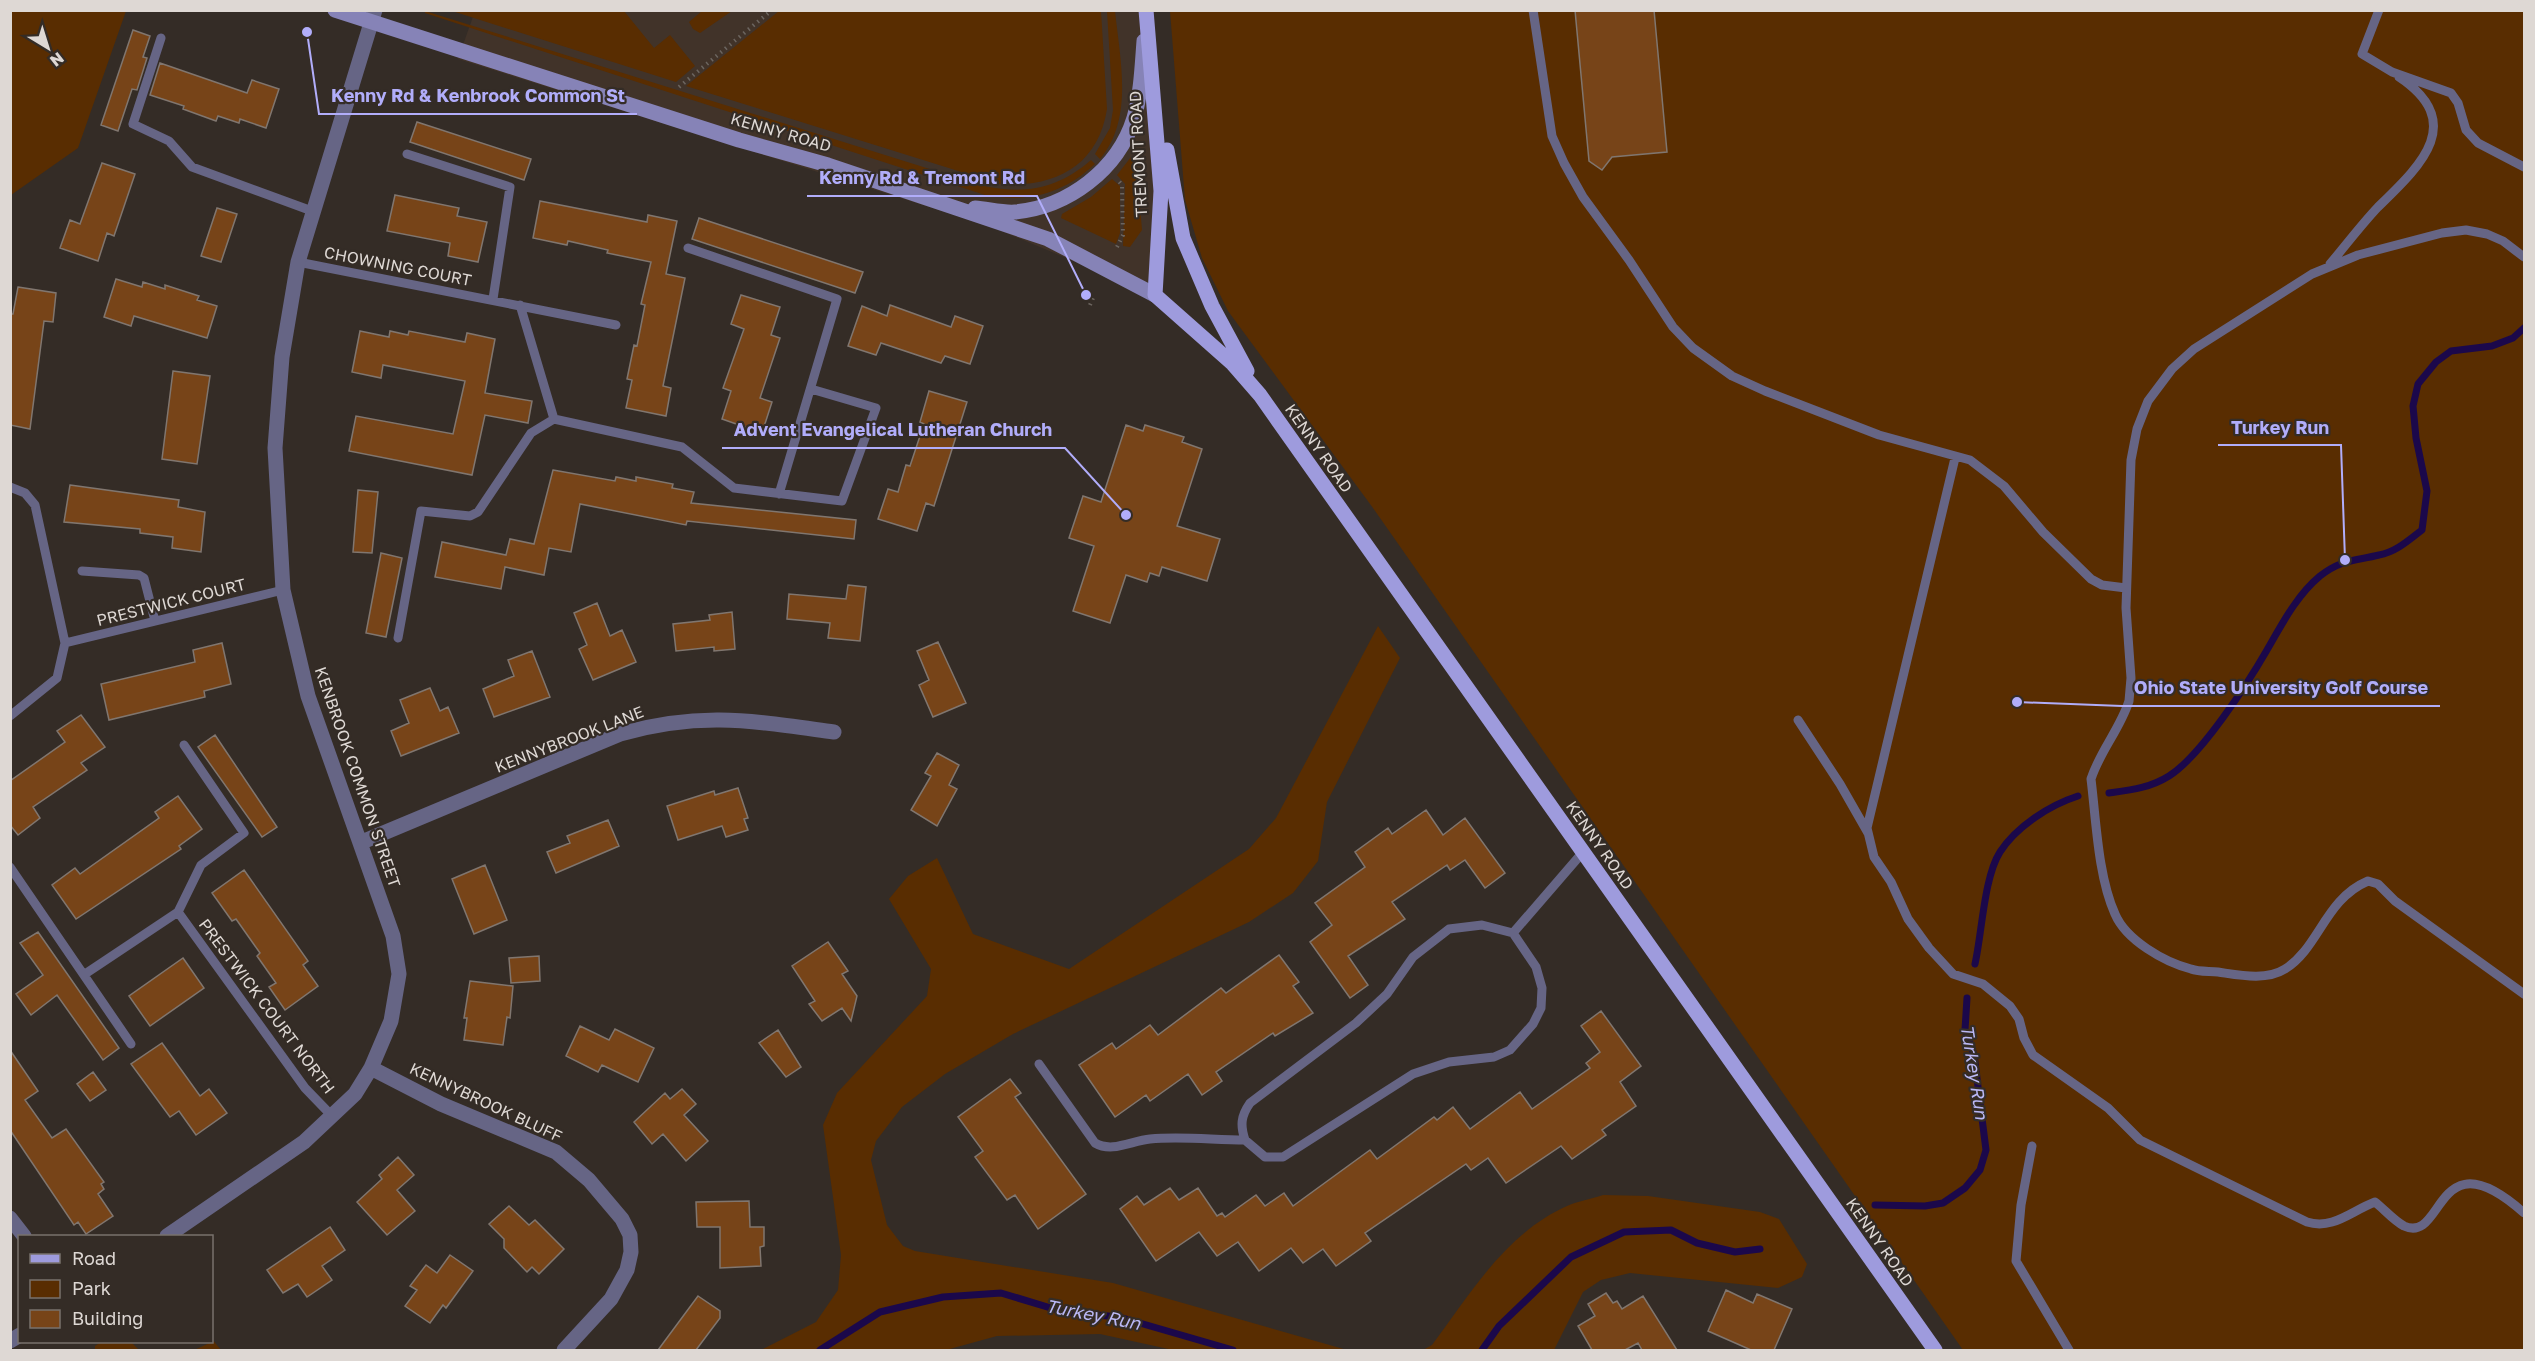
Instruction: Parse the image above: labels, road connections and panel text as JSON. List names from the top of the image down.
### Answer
{
  "streets": {
    "main road": ["KENNY ROAD", "TREMONT ROAD"],
    "street": ["KENNYBROOK LANE", "KENBROOK COMMON STREET", "KENNYBROOK BLUFF"],
    "lane": ["CHOWNING COURT", "PRESTWICK COURT", "PRESTWICK COURT NORTH"]
  },
  "crossings": [
    ["KENNY ROAD", "TREMONT ROAD"],
    ["KENNY ROAD", "KENBROOK COMMON STREET"],
    ["CHOWNING COURT", "KENBROOK COMMON STREET"],
    ["PRESTWICK COURT", "KENBROOK COMMON STREET"],
    ["KENNYBROOK LANE", "KENBROOK COMMON STREET"],
    ["KENBROOK COMMON STREET", "PRESTWICK COURT NORTH"],
    ["KENBROOK COMMON STREET", "KENNYBROOK BLUFF"]
  ],
  "water": ["Turkey Run"],
  "places": [
    "Kenny Rd & Kenbrook Common St",
    "Kenny Rd & Tremont Rd",
    "Advent Evangelical Lutheran Church",
    "Turkey Run",
    "Ohio State University Golf Course"
  ],
  "legend": ["Road", "Park", "Building"],
  "north": "bottom right"
}
